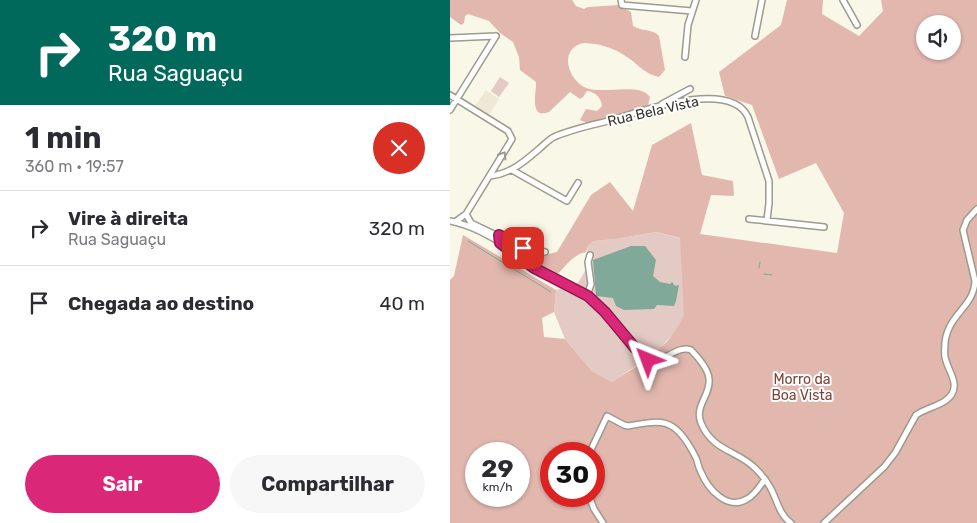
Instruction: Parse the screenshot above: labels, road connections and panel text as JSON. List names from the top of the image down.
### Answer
{
  "streets": {
    "street": ["Rua Bela Vista"]
  },
  "parks": ["Morro da Boa Vista"],
  "page": {
    "turn": ["320 m", "Rua Saguaçu"],
    "heading": ["1 min", "360 m · 19:57"],
    "list": [
      {
        "name": "Vire à direita",
        "note": "Rua Saguaçu",
        "value": "320 m"
      },
      {
        "name": "Chegada ao destino",
        "value": "40 m"
      }
    ],
    "speed": "29 km/h",
    "limit": "30",
    "buttons": ["Sair", "Compartilhar"]
  }
}
